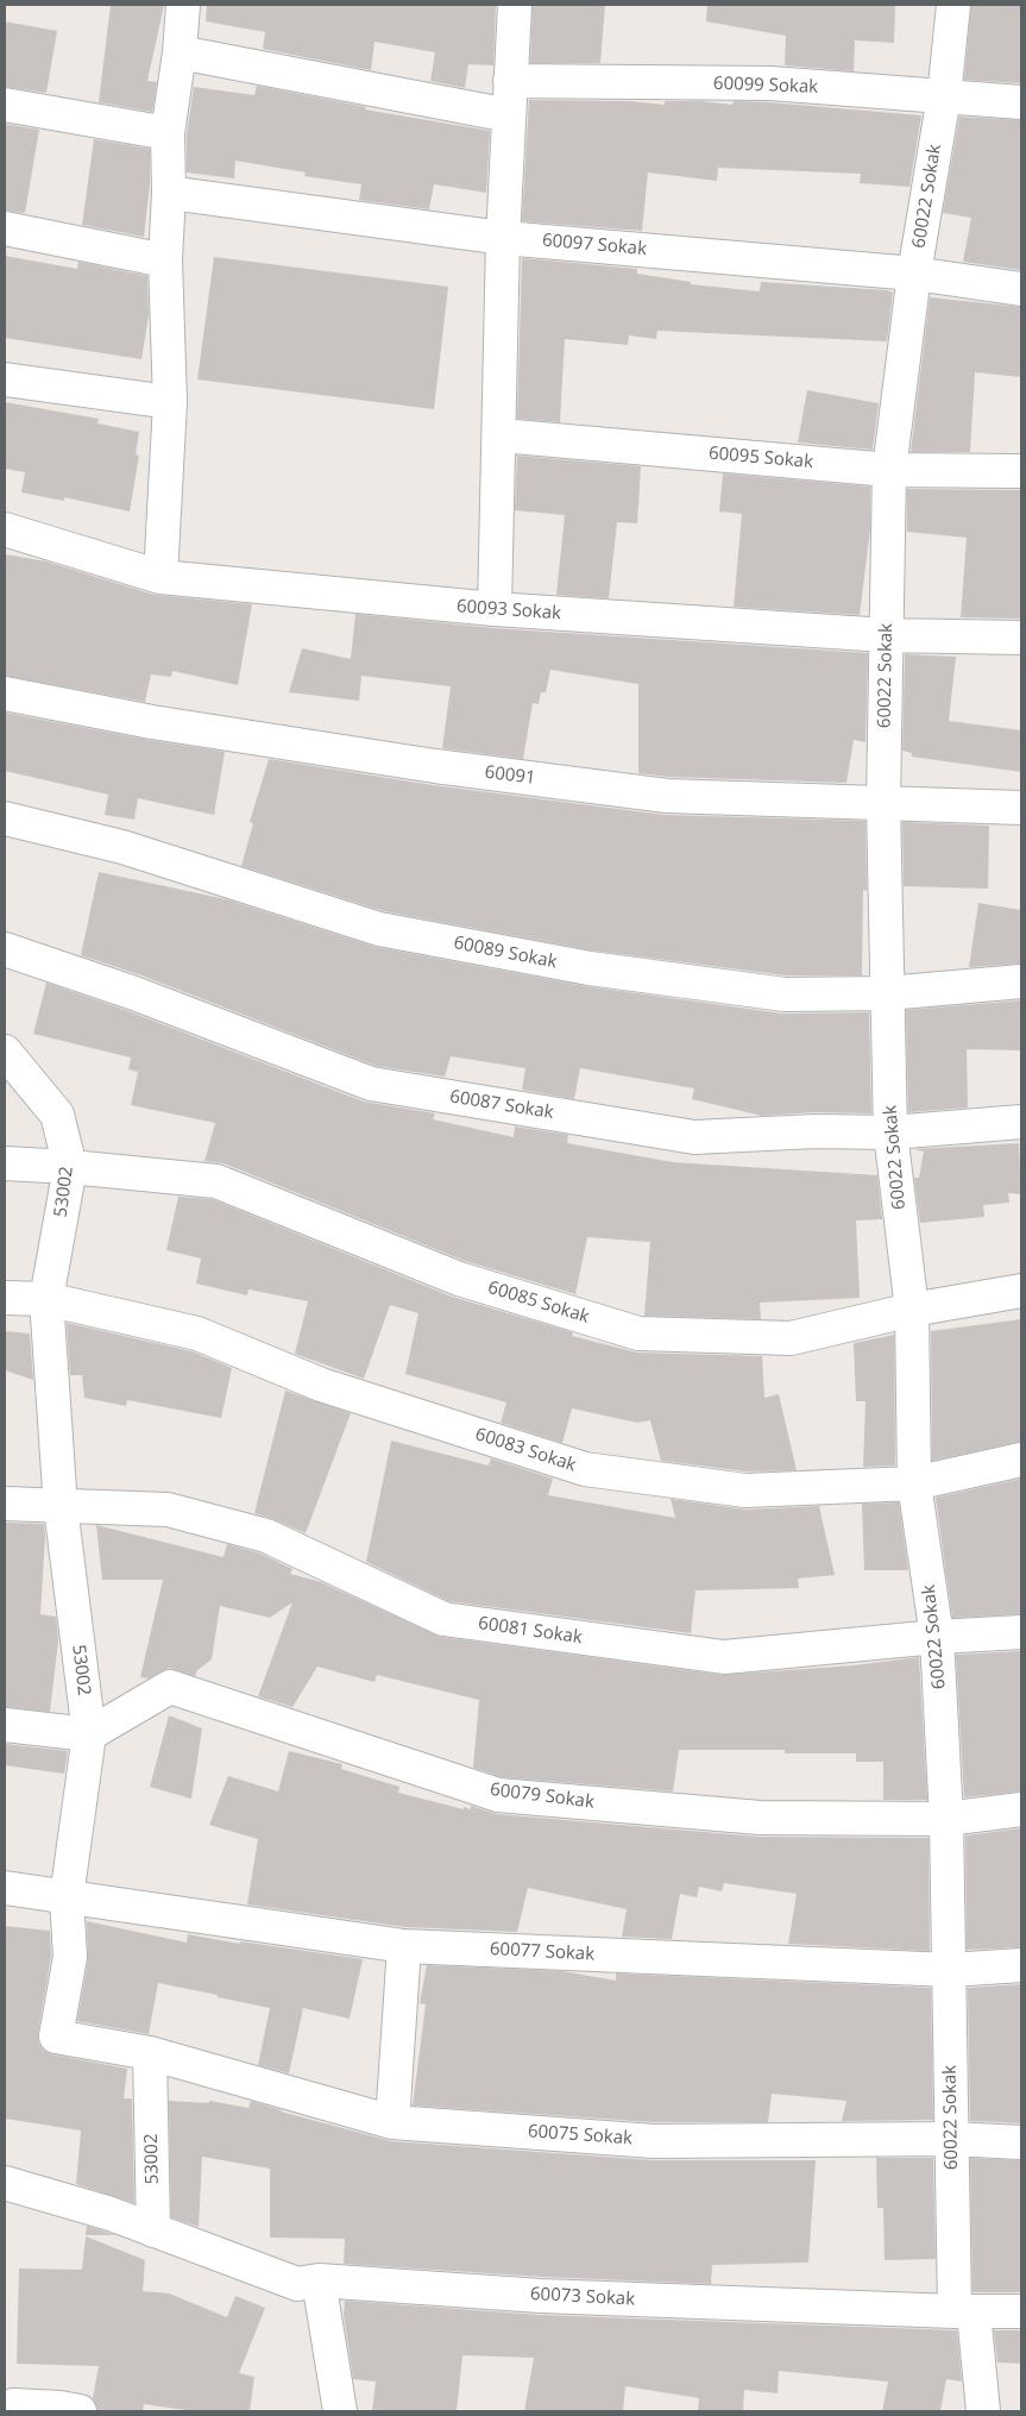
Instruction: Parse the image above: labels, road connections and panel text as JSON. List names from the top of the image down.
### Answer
{
  "streets": {
    "street": [
      "60099 Sokak",
      "60022 Sokak",
      "60097 Sokak",
      "60095 Sokak",
      "60093 Sokak",
      "60091",
      "60089 Sokak",
      "60087 Sokak",
      "53002",
      "60085 Sokak",
      "60083 Sokak",
      "60081 Sokak",
      "60079 Sokak",
      "60077 Sokak",
      "60075 Sokak",
      "60073 Sokak"
    ]
  },
  "crossings": [
    ["60099 Sokak", "60022 Sokak"],
    ["60022 Sokak", "60097 Sokak"],
    ["60022 Sokak", "60095 Sokak"],
    ["60022 Sokak", "60093 Sokak"],
    ["60022 Sokak", "60091"],
    ["60022 Sokak", "60089 Sokak"],
    ["60022 Sokak", "60087 Sokak"],
    ["60022 Sokak", "60085 Sokak"],
    ["60022 Sokak", "60083 Sokak"],
    ["60022 Sokak", "60081 Sokak"],
    ["60022 Sokak", "60079 Sokak"],
    ["60022 Sokak", "60077 Sokak"],
    ["60022 Sokak", "60075 Sokak"],
    ["60022 Sokak", "60073 Sokak"],
    ["53002", "60085 Sokak"],
    ["53002", "60083 Sokak"],
    ["53002", "60081 Sokak"],
    ["53002", "60079 Sokak"],
    ["53002", "60077 Sokak"],
    ["53002", "60075 Sokak"],
    ["53002", "60073 Sokak"]
  ]
}
